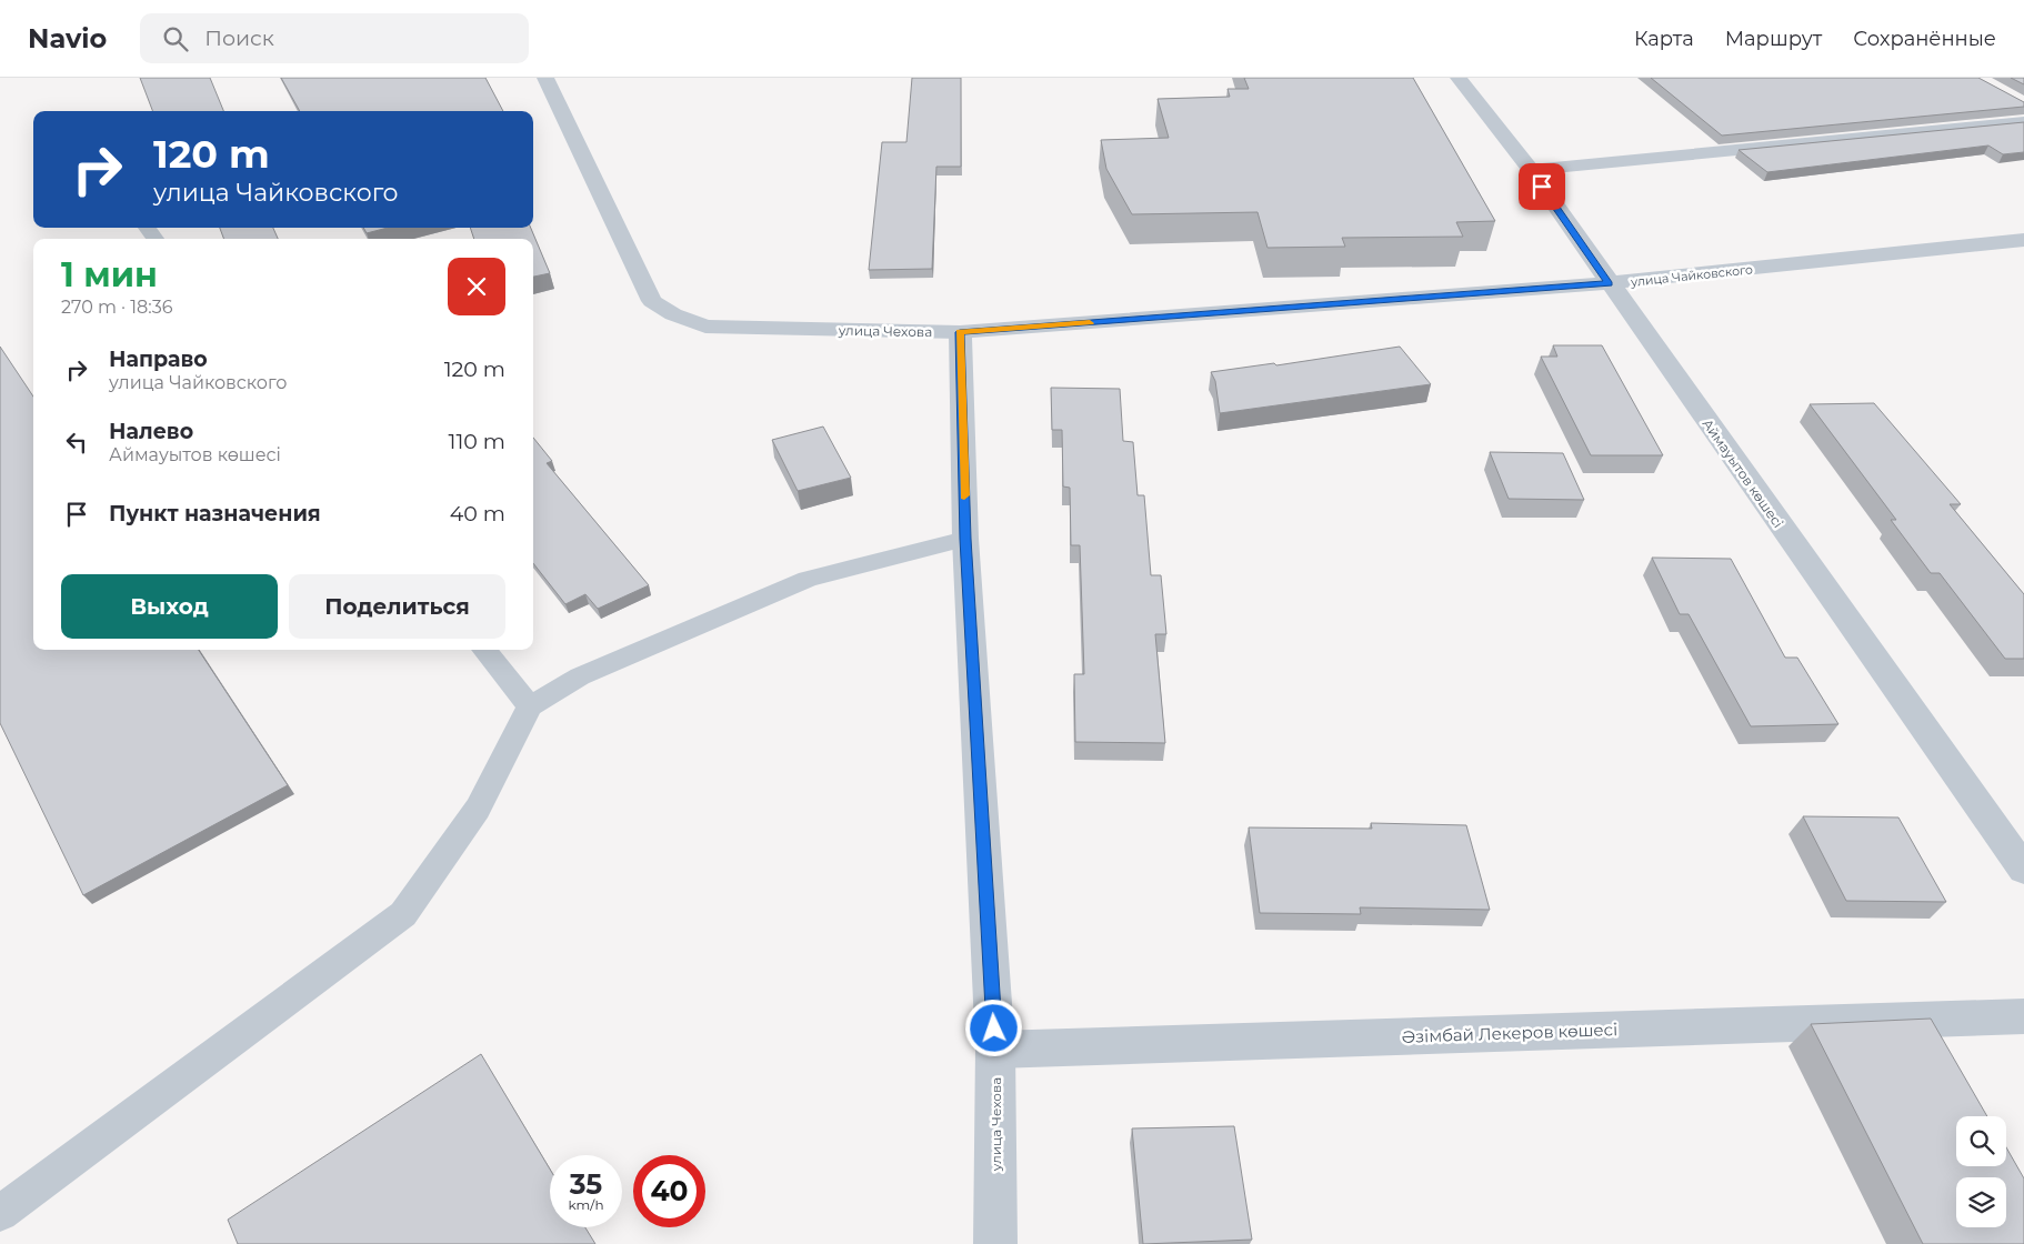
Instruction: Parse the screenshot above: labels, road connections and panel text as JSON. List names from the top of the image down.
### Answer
{
  "streets": {
    "street": [
      "улица Чайковского",
      "улица Чехова",
      "Аймауытов көшесі",
      "Әзімбай Лекеров көшесі"
    ]
  },
  "crossings": [
    ["улица Чайковского", "улица Чехова"],
    ["улица Чайковского", "Аймауытов көшесі"],
    ["улица Чехова", "Әзімбай Лекеров көшесі"]
  ],
  "page": {
    "header": "Navio",
    "search": "Поиск",
    "nav": ["Карта", "Маршрут", "Сохранённые"],
    "turn": ["120 m", "улица Чайковского"],
    "heading": ["1 мин", "270 m · 18:36"],
    "list": [
      {
        "name": "Направо",
        "note": "улица Чайковского",
        "value": "120 m"
      },
      {
        "name": "Налево",
        "note": "Аймауытов көшесі",
        "value": "110 m"
      },
      {
        "name": "Пункт назначения",
        "value": "40 m"
      }
    ],
    "buttons": ["Выход", "Поделиться"],
    "speed": "35 km/h",
    "limit": "40"
  }
}
